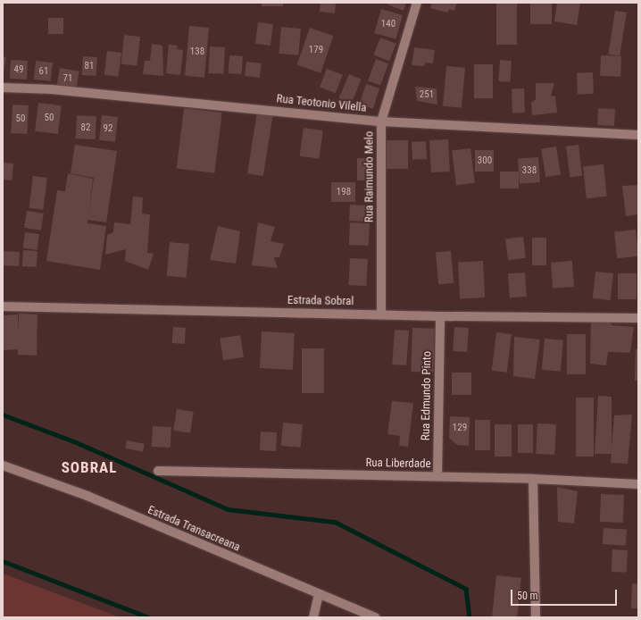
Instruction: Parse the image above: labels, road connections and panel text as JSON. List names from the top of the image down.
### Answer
{
  "streets": {
    "street": [
      "Rua Teotonio Vilella",
      "Rua Raimundo Melo",
      "Estrada Sobral",
      "Rua Edmundo Pinto",
      "Rua Liberdade",
      "Estrada Transacreana"
    ]
  },
  "crossings": [
    ["Rua Teotonio Vilella", "Rua Raimundo Melo"],
    ["Rua Raimundo Melo", "Estrada Sobral"],
    ["Estrada Sobral", "Rua Edmundo Pinto"],
    ["Rua Edmundo Pinto", "Rua Liberdade"]
  ],
  "districts": ["SOBRAL"],
  "house_numbers": [
    "140",
    "179",
    "138",
    "81",
    "49",
    "61",
    "71",
    "251",
    "50",
    "50",
    "82",
    "92",
    "300",
    "338",
    "198",
    "129"
  ],
  "scale_bar": "50 m"
}
